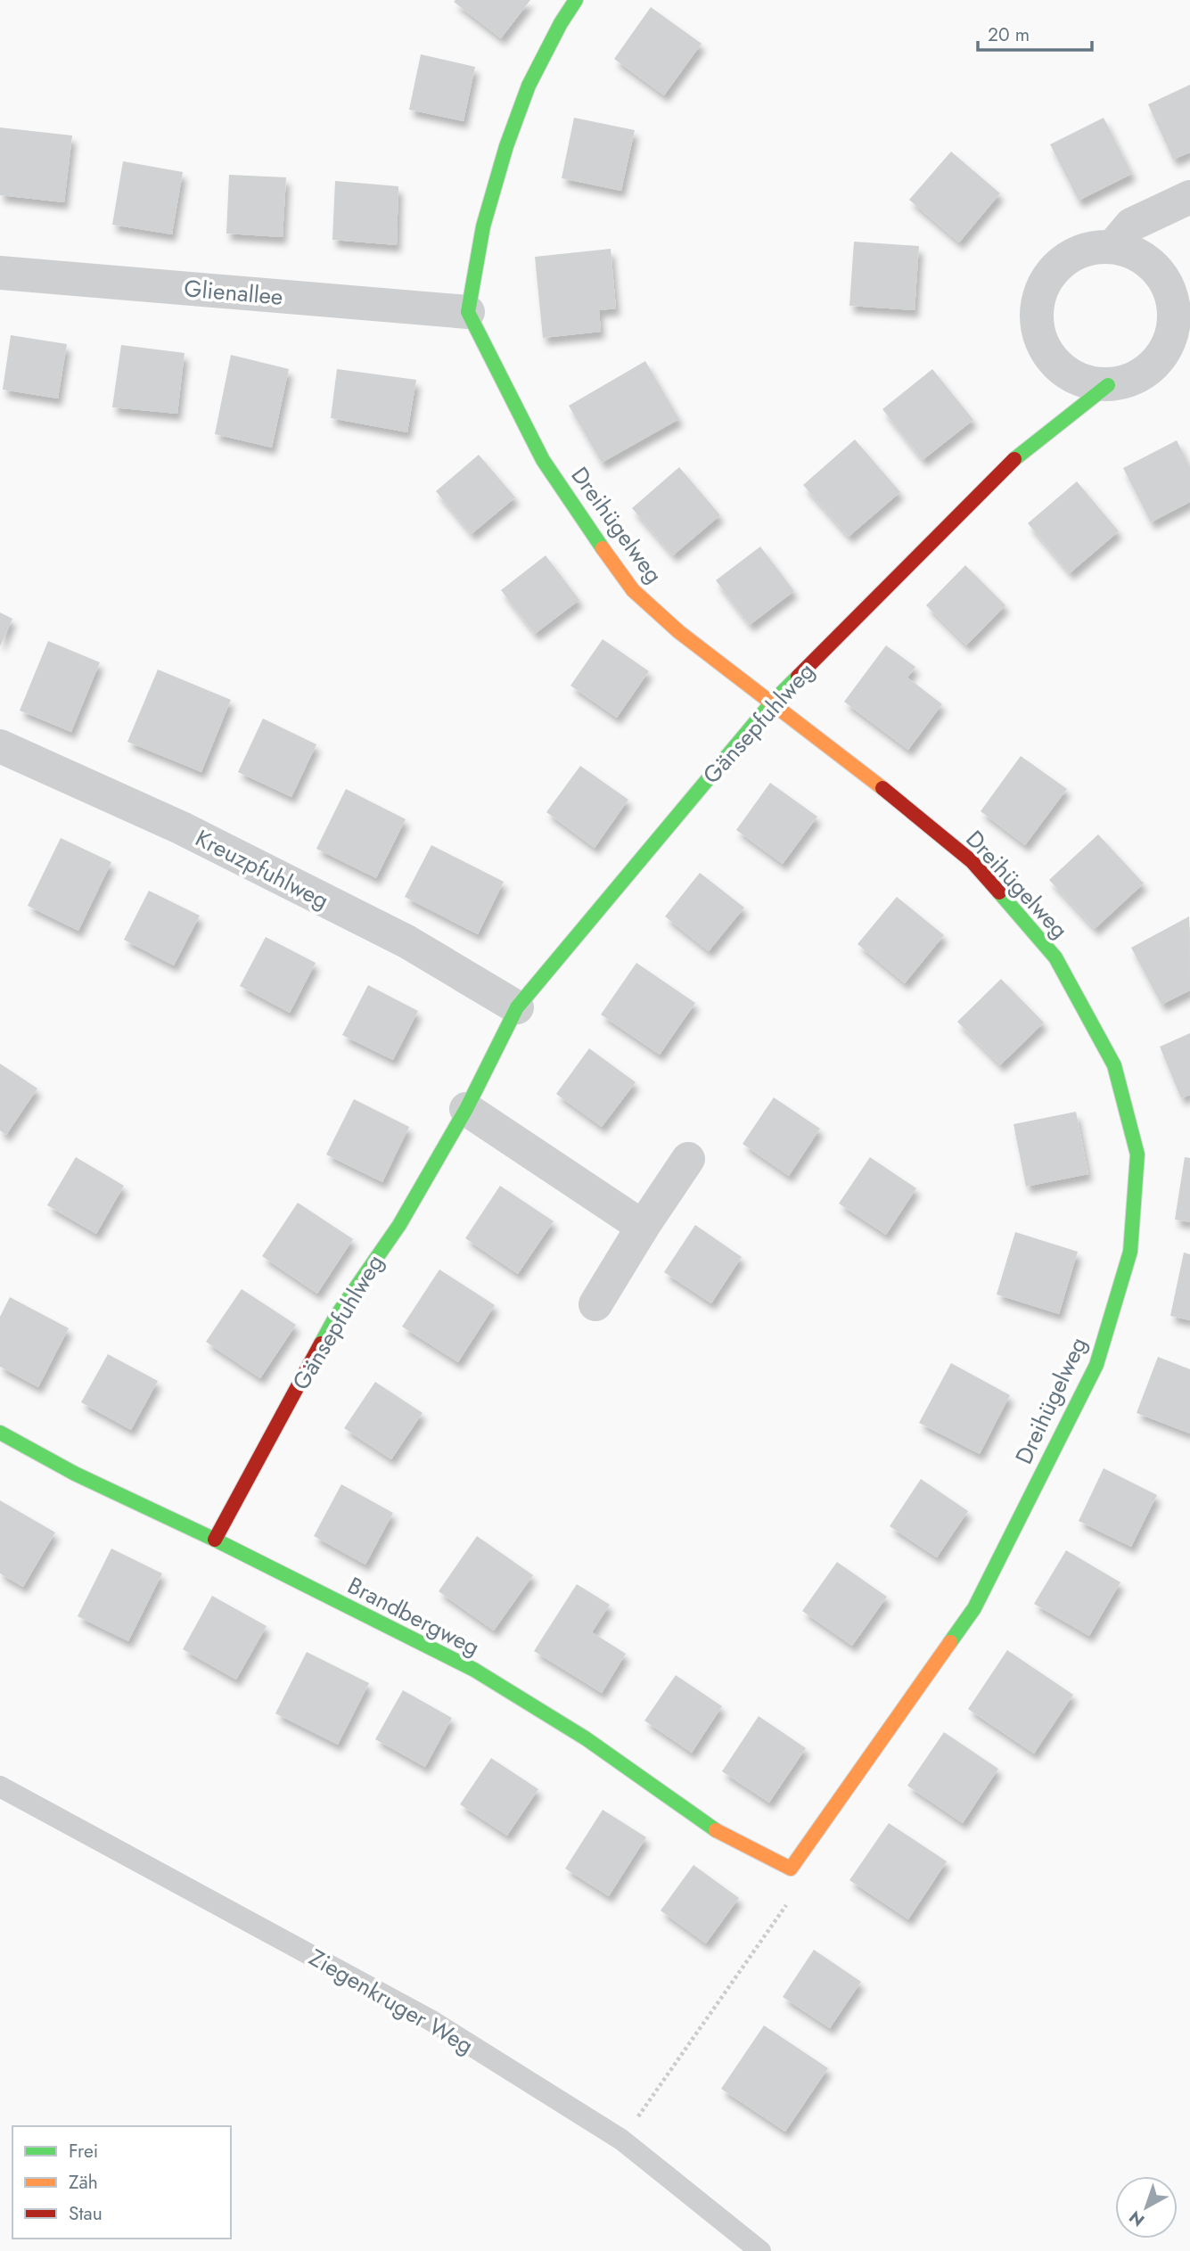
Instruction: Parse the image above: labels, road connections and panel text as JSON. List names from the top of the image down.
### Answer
{
  "streets": {
    "street": [
      "Glienallee",
      "Dreihügelweg",
      "Gänsepfuhlweg",
      "Kreuzpfuhlweg",
      "Brandbergweg"
    ],
    "lane": ["Ziegenkruger Weg"]
  },
  "crossings": [
    ["Glienallee", "Dreihügelweg"],
    ["Dreihügelweg", "Gänsepfuhlweg"],
    ["Dreihügelweg", "Brandbergweg"],
    ["Gänsepfuhlweg", "Kreuzpfuhlweg"],
    ["Gänsepfuhlweg", "Brandbergweg"]
  ],
  "legend": ["Frei", "Zäh", "Stau"],
  "scale_bar": "20 m",
  "north": "bottom left"
}
